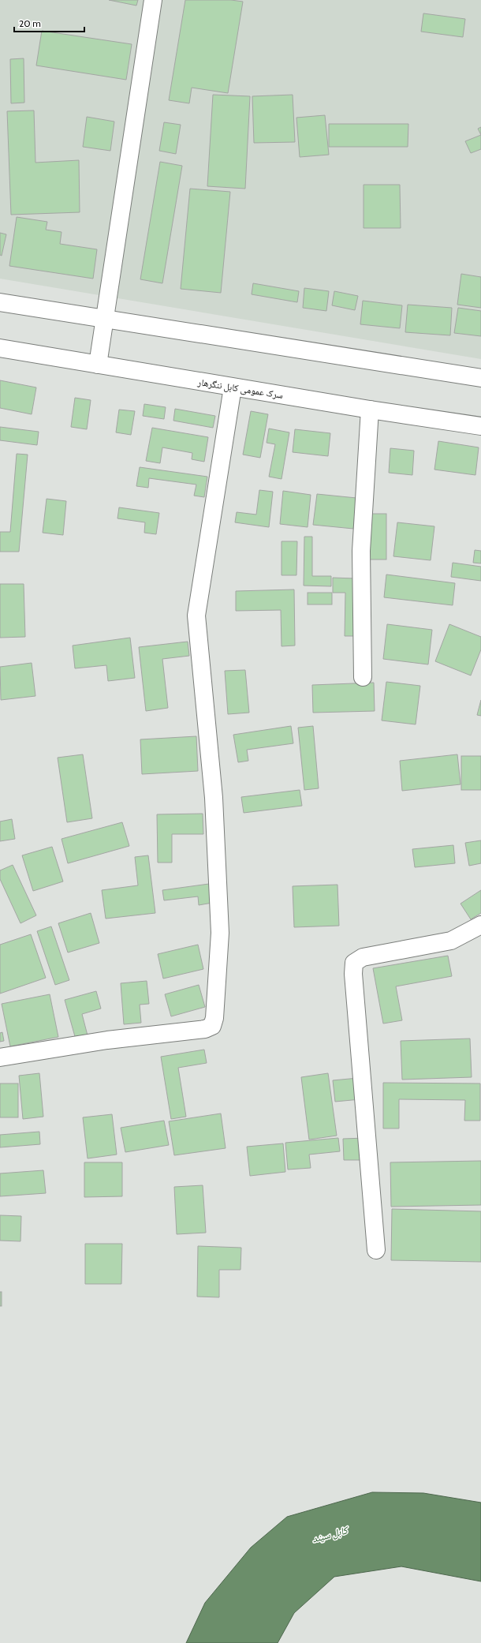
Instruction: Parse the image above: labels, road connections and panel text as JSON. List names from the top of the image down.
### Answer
{
  "streets": {
    "main road": ["سرک عمومی کابل ننگرهار"]
  },
  "water": ["کابل سيند"],
  "scale_bar": "20 m"
}
